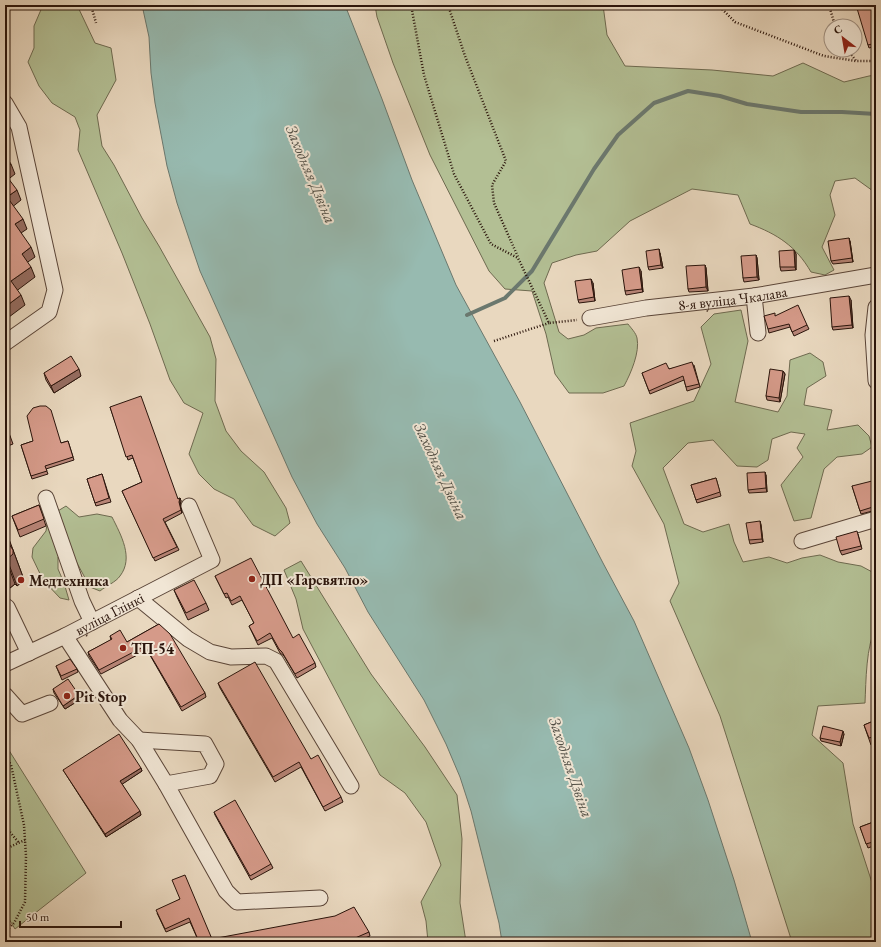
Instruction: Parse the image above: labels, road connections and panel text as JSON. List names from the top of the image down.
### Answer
{
  "streets": {
    "street": ["8-я вуліца Чкалава", "вуліца Глінкі"]
  },
  "water": ["Заходняя Дзвіна"],
  "places": [
    "ДП «Гарсвятло»",
    "Медтехника",
    "ТП-54",
    "Pit Stop"
  ],
  "scale_bar": "50 m",
  "north": "top left"
}
